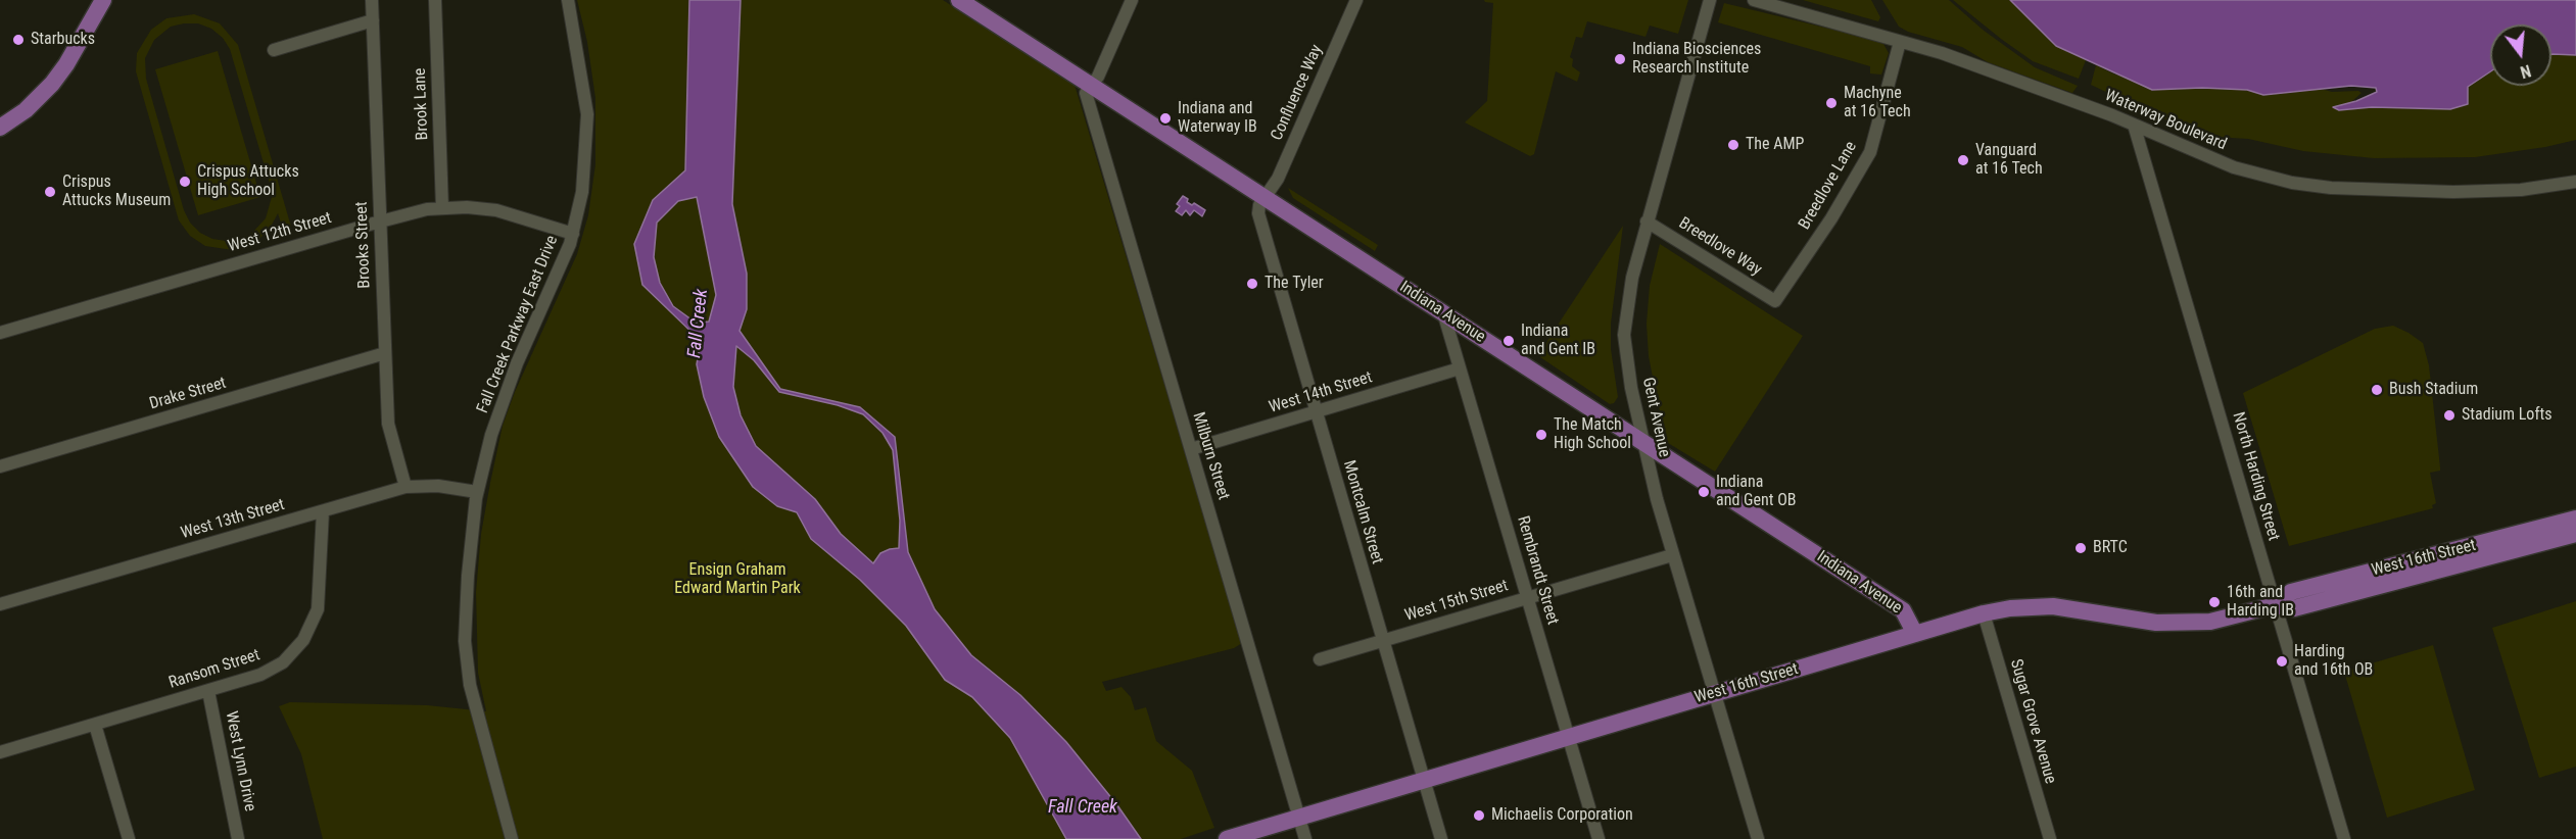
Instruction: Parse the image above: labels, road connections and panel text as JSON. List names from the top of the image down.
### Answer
{
  "streets": {
    "main road": ["Indiana Avenue", "West 16th Street"],
    "street": [
      "Confluence Way",
      "Brook Lane",
      "Waterway Boulevard",
      "Breedlove Lane",
      "West 12th Street",
      "Brooks Street",
      "Breedlove Way",
      "Fall Creek Parkway East Drive",
      "West 14th Street",
      "Drake Street",
      "Gent Avenue",
      "Milburn Street",
      "North Harding Street",
      "Montcalm Street",
      "West 13th Street",
      "Rembrandt Street",
      "West 15th Street",
      "Ransom Street",
      "Sugar Grove Avenue",
      "West Lynn Drive"
    ]
  },
  "crossings": [
    ["Confluence Way", "Indiana Avenue"],
    ["Confluence Way", "Montcalm Street"],
    ["Brook Lane", "West 12th Street"],
    ["Waterway Boulevard", "Breedlove Lane"],
    ["Waterway Boulevard", "North Harding Street"],
    ["Breedlove Lane", "Breedlove Way"],
    ["West 12th Street", "Brooks Street"],
    ["West 12th Street", "Fall Creek Parkway East Drive"],
    ["Brooks Street", "Drake Street"],
    ["Brooks Street", "West 13th Street"],
    ["Breedlove Way", "Gent Avenue"],
    ["Indiana Avenue", "Gent Avenue"],
    ["Indiana Avenue", "Milburn Street"],
    ["Indiana Avenue", "Montcalm Street"],
    ["Indiana Avenue", "West 16th Street"],
    ["Indiana Avenue", "Rembrandt Street"],
    ["Fall Creek Parkway East Drive", "West 13th Street"],
    ["West 14th Street", "Milburn Street"],
    ["West 14th Street", "Montcalm Street"],
    ["West 14th Street", "Rembrandt Street"],
    ["Gent Avenue", "West 16th Street"],
    ["Gent Avenue", "West 15th Street"],
    ["Milburn Street", "West 16th Street"],
    ["North Harding Street", "West 16th Street"],
    ["Montcalm Street", "West 16th Street"],
    ["Montcalm Street", "West 15th Street"],
    ["West 13th Street", "Ransom Street"],
    ["West 16th Street", "Rembrandt Street"],
    ["West 16th Street", "Sugar Grove Avenue"],
    ["Rembrandt Street", "West 15th Street"],
    ["Ransom Street", "West Lynn Drive"]
  ],
  "water": ["Fall Creek"],
  "parks": ["Ensign Graham Edward Martin Park"],
  "places": [
    "Starbucks",
    "Indiana Biosciences Research Institute",
    "Machyne at 16 Tech",
    "Indiana and Waterway IB",
    "The AMP",
    "Vanguard at 16 Tech",
    "Crispus Attucks High School",
    "Crispus Attucks Museum",
    "The Tyler",
    "Indiana and Gent IB",
    "Bush Stadium",
    "Stadium Lofts",
    "The Match High School",
    "Indiana and Gent OB",
    "BRTC",
    "16th and Harding IB",
    "Harding and 16th OB",
    "Michaelis Corporation"
  ],
  "north": "bottom"
}
